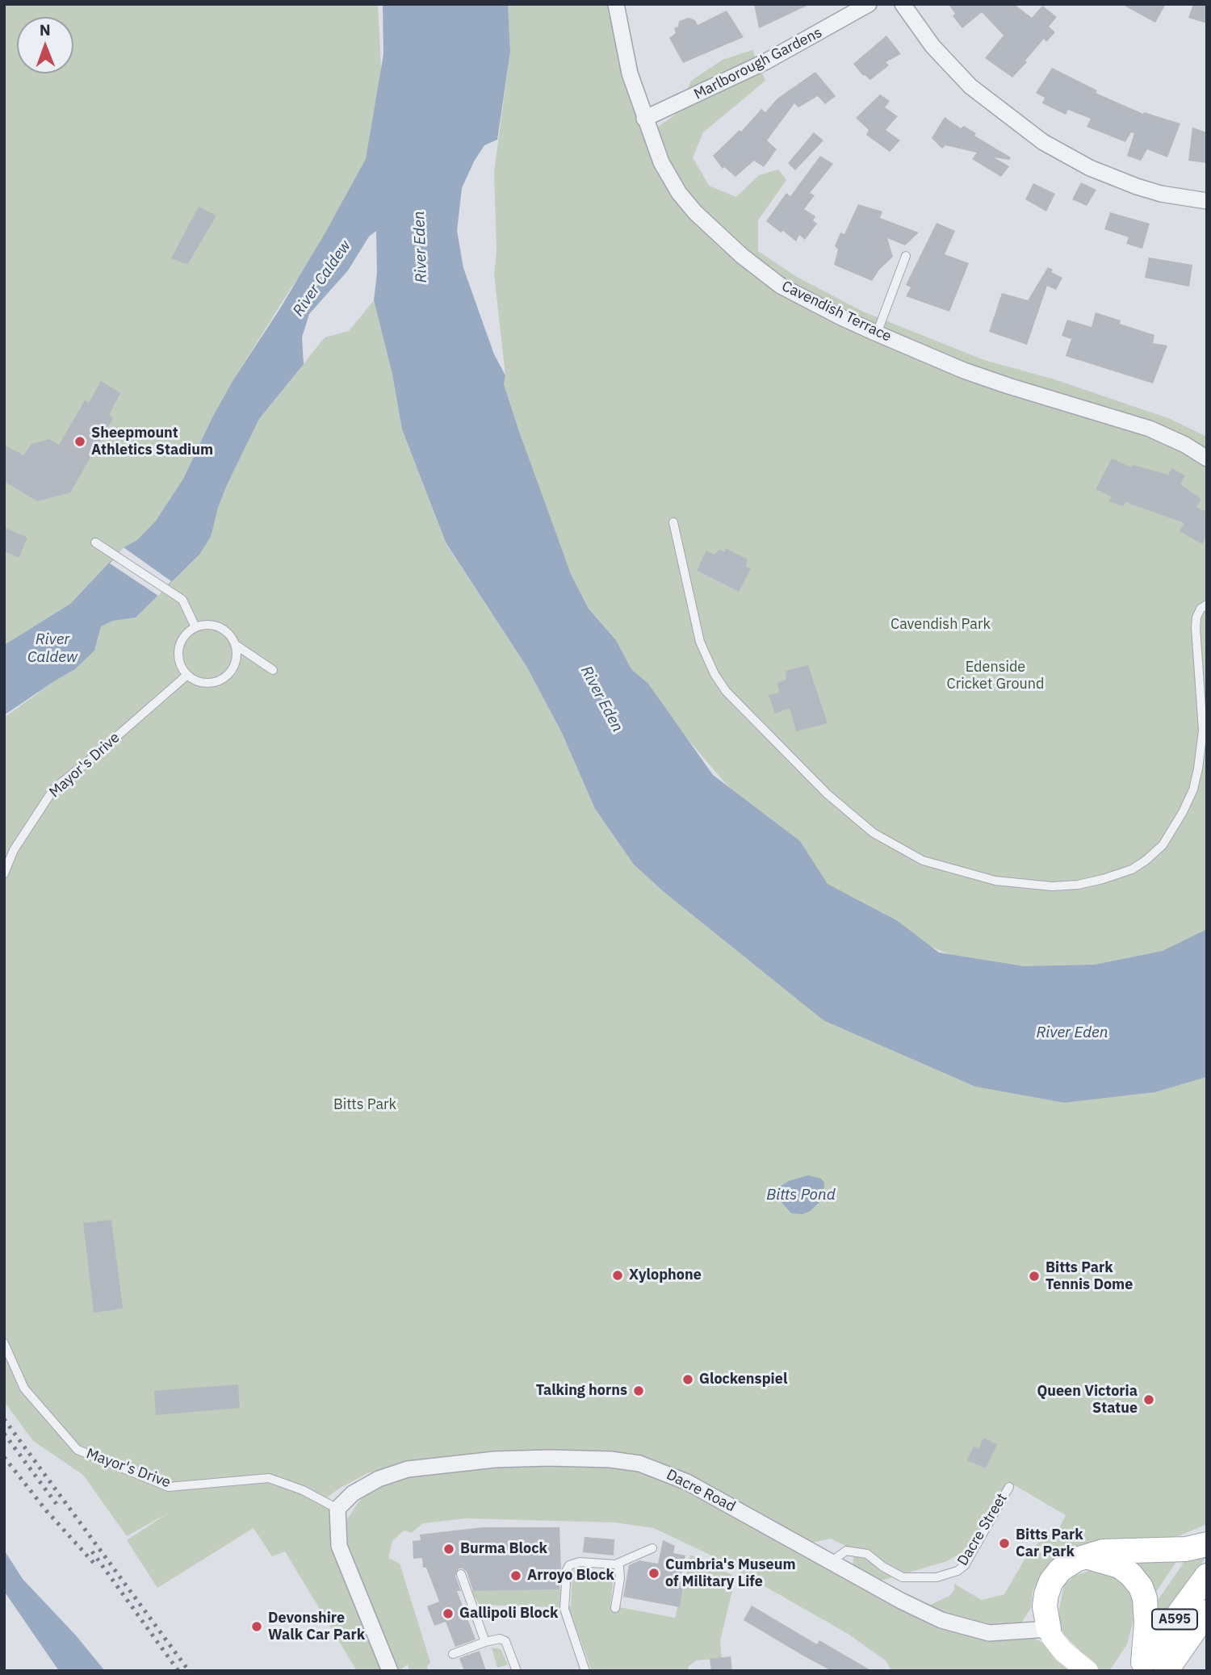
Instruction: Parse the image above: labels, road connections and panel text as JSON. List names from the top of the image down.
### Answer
{
  "streets": {
    "main road": ["A595"],
    "street": ["Marlborough Gardens", "Cavendish Terrace", "Dacre Road"],
    "lane": ["Mayor's Drive", "Dacre Street"]
  },
  "crossings": [
    ["Marlborough Gardens", "Cavendish Terrace"],
    ["Mayor's Drive", "Dacre Road"],
    ["Dacre Road", "Dacre Street"]
  ],
  "water": ["River Eden", "River Caldew", "Bitts Pond"],
  "parks": ["Cavendish Park", "Edenside Cricket Ground", "Bitts Park"],
  "places": [
    "Sheepmount Athletics Stadium",
    "Xylophone",
    "Bitts Park Tennis Dome",
    "Glockenspiel",
    "Talking horns",
    "Queen Victoria Statue",
    "Bitts Park Car Park",
    "Burma Block",
    "Cumbria's Museum of Military Life",
    "Arroyo Block",
    "Gallipoli Block",
    "Devonshire Walk Car Park"
  ],
  "north": "top"
}
